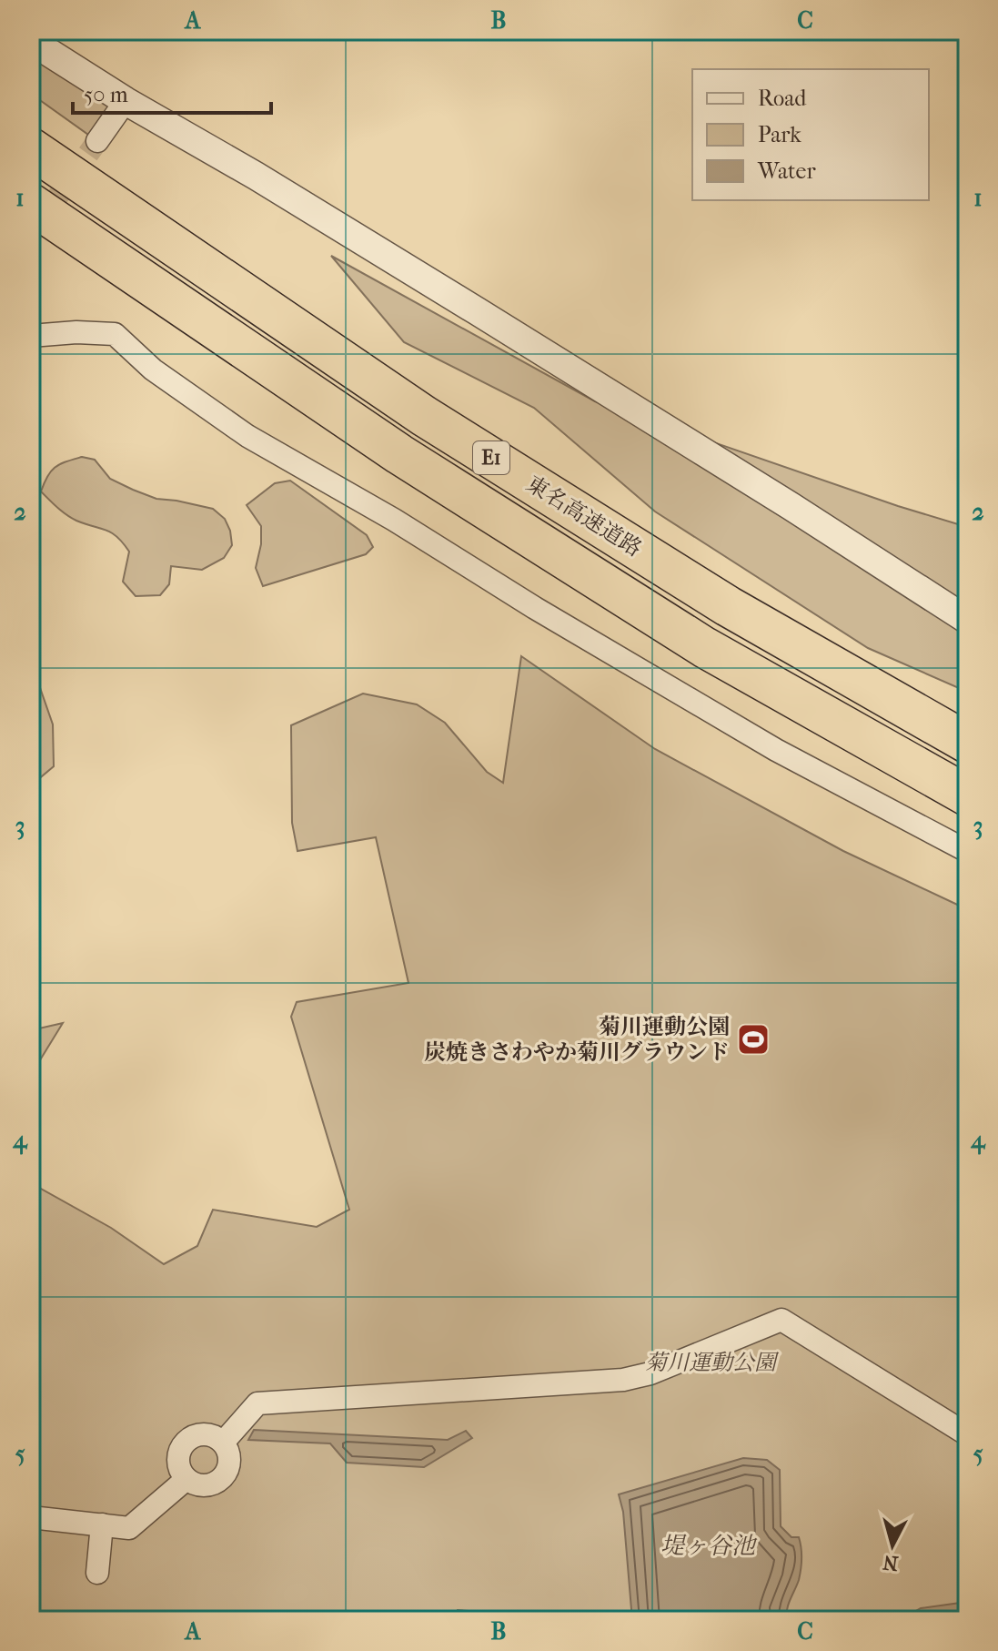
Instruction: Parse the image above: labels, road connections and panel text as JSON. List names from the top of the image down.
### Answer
{
  "streets": {
    "highway": ["E1", "東名高速道路"]
  },
  "water": ["堤ヶ谷池"],
  "parks": ["菊川運動公園"],
  "places": {
    "sports": ["菊川運動公園 炭焼きさわやか菊川グラウンド"]
  },
  "legend": ["Road", "Park", "Water"],
  "scale_bar": "50 m",
  "north": "bottom",
  "grid": {
    "columns": ["A", "B", "C"],
    "rows": [
      "1",
      "2",
      "3",
      "4",
      "5"
    ]
  }
}
